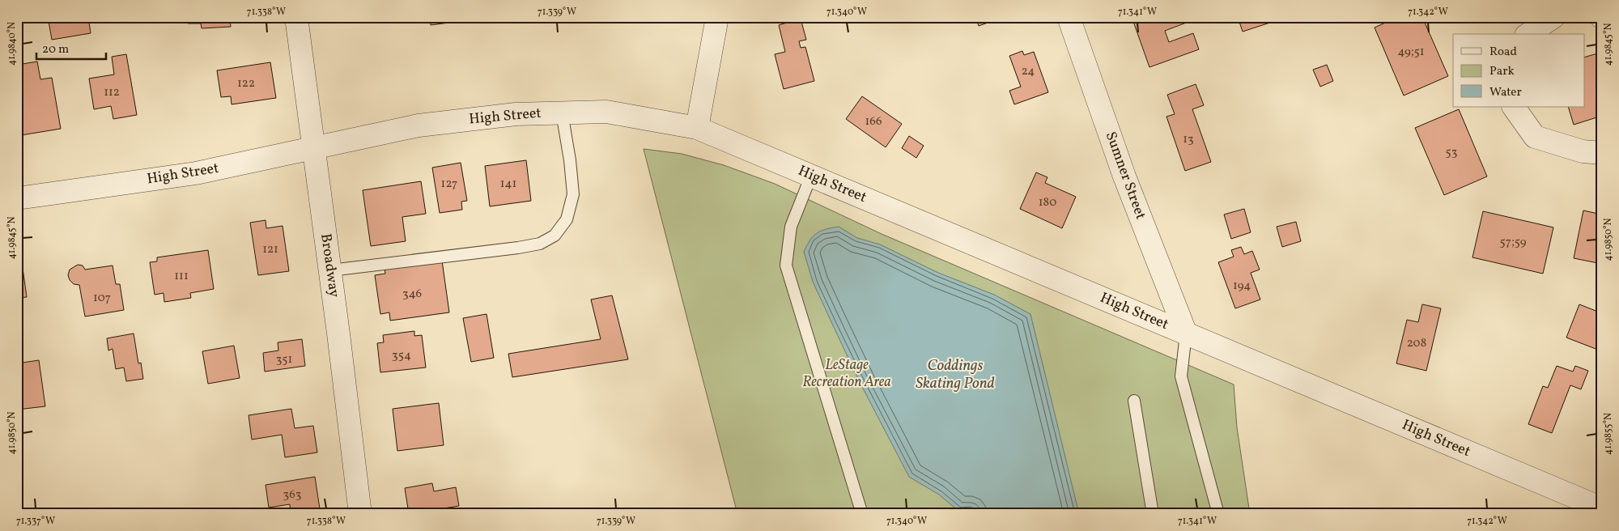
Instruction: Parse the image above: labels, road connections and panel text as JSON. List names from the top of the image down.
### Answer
{
  "streets": {
    "street": ["High Street", "Sumner Street", "Broadway"]
  },
  "crossings": [
    ["High Street", "Sumner Street"],
    ["High Street", "Broadway"]
  ],
  "water": ["Coddings Skating Pond"],
  "parks": ["LeStage Recreation Area"],
  "house_numbers": [
    "49;51",
    "24",
    "122",
    "112",
    "166",
    "13",
    "53",
    "127",
    "141",
    "180",
    "57;59",
    "121",
    "111",
    "194",
    "346",
    "107",
    "208",
    "354",
    "351",
    "363"
  ],
  "legend": ["Road", "Park", "Water"],
  "scale_bar": "20 m",
  "coordinates": [
    "71.338°W",
    "71.339°W",
    "71.340°W",
    "71.341°W",
    "71.342°W",
    "41.9840°N",
    "41.9845°N",
    "41.9850°N",
    "41.9855°N",
    "71.337°W"
  ]
}
